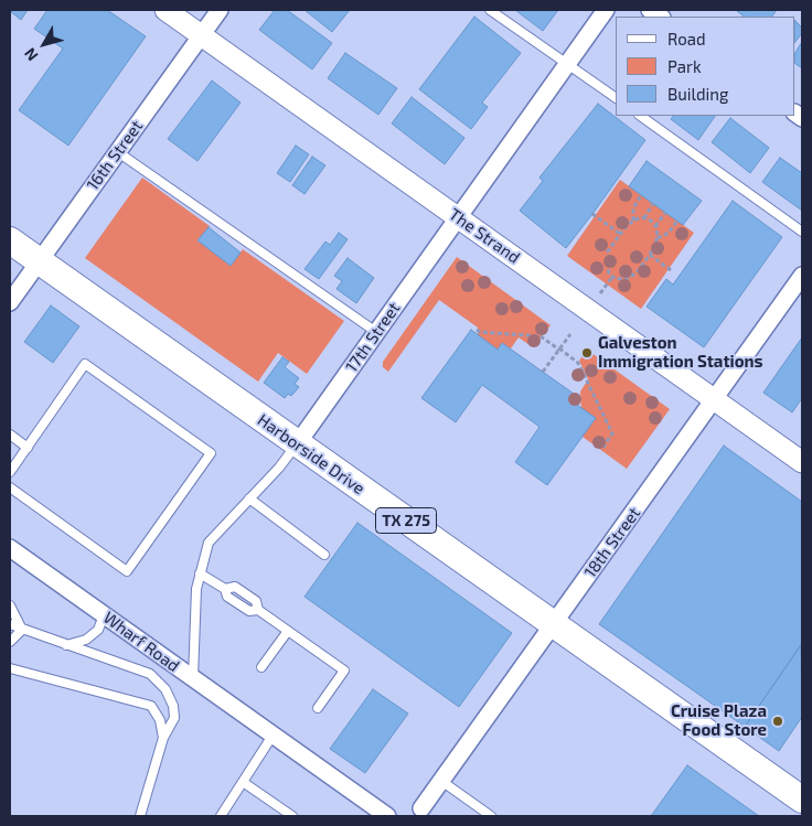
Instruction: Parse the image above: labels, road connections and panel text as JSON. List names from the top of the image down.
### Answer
{
  "streets": {
    "main road": ["Harborside Drive", "TX 275"],
    "street": [
      "16th Street",
      "The Strand",
      "17th Street",
      "18th Street",
      "Wharf Road"
    ]
  },
  "crossings": [
    ["16th Street", "The Strand"],
    ["16th Street", "Harborside Drive"],
    ["The Strand", "17th Street"],
    ["The Strand", "18th Street"],
    ["17th Street", "Harborside Drive"],
    ["17th Street", "Wharf Road"],
    ["Harborside Drive", "18th Street"]
  ],
  "places": ["Galveston Immigration Stations", "Cruise Plaza Food Store"],
  "legend": ["Road", "Park", "Building"],
  "north": "bottom left"
}
